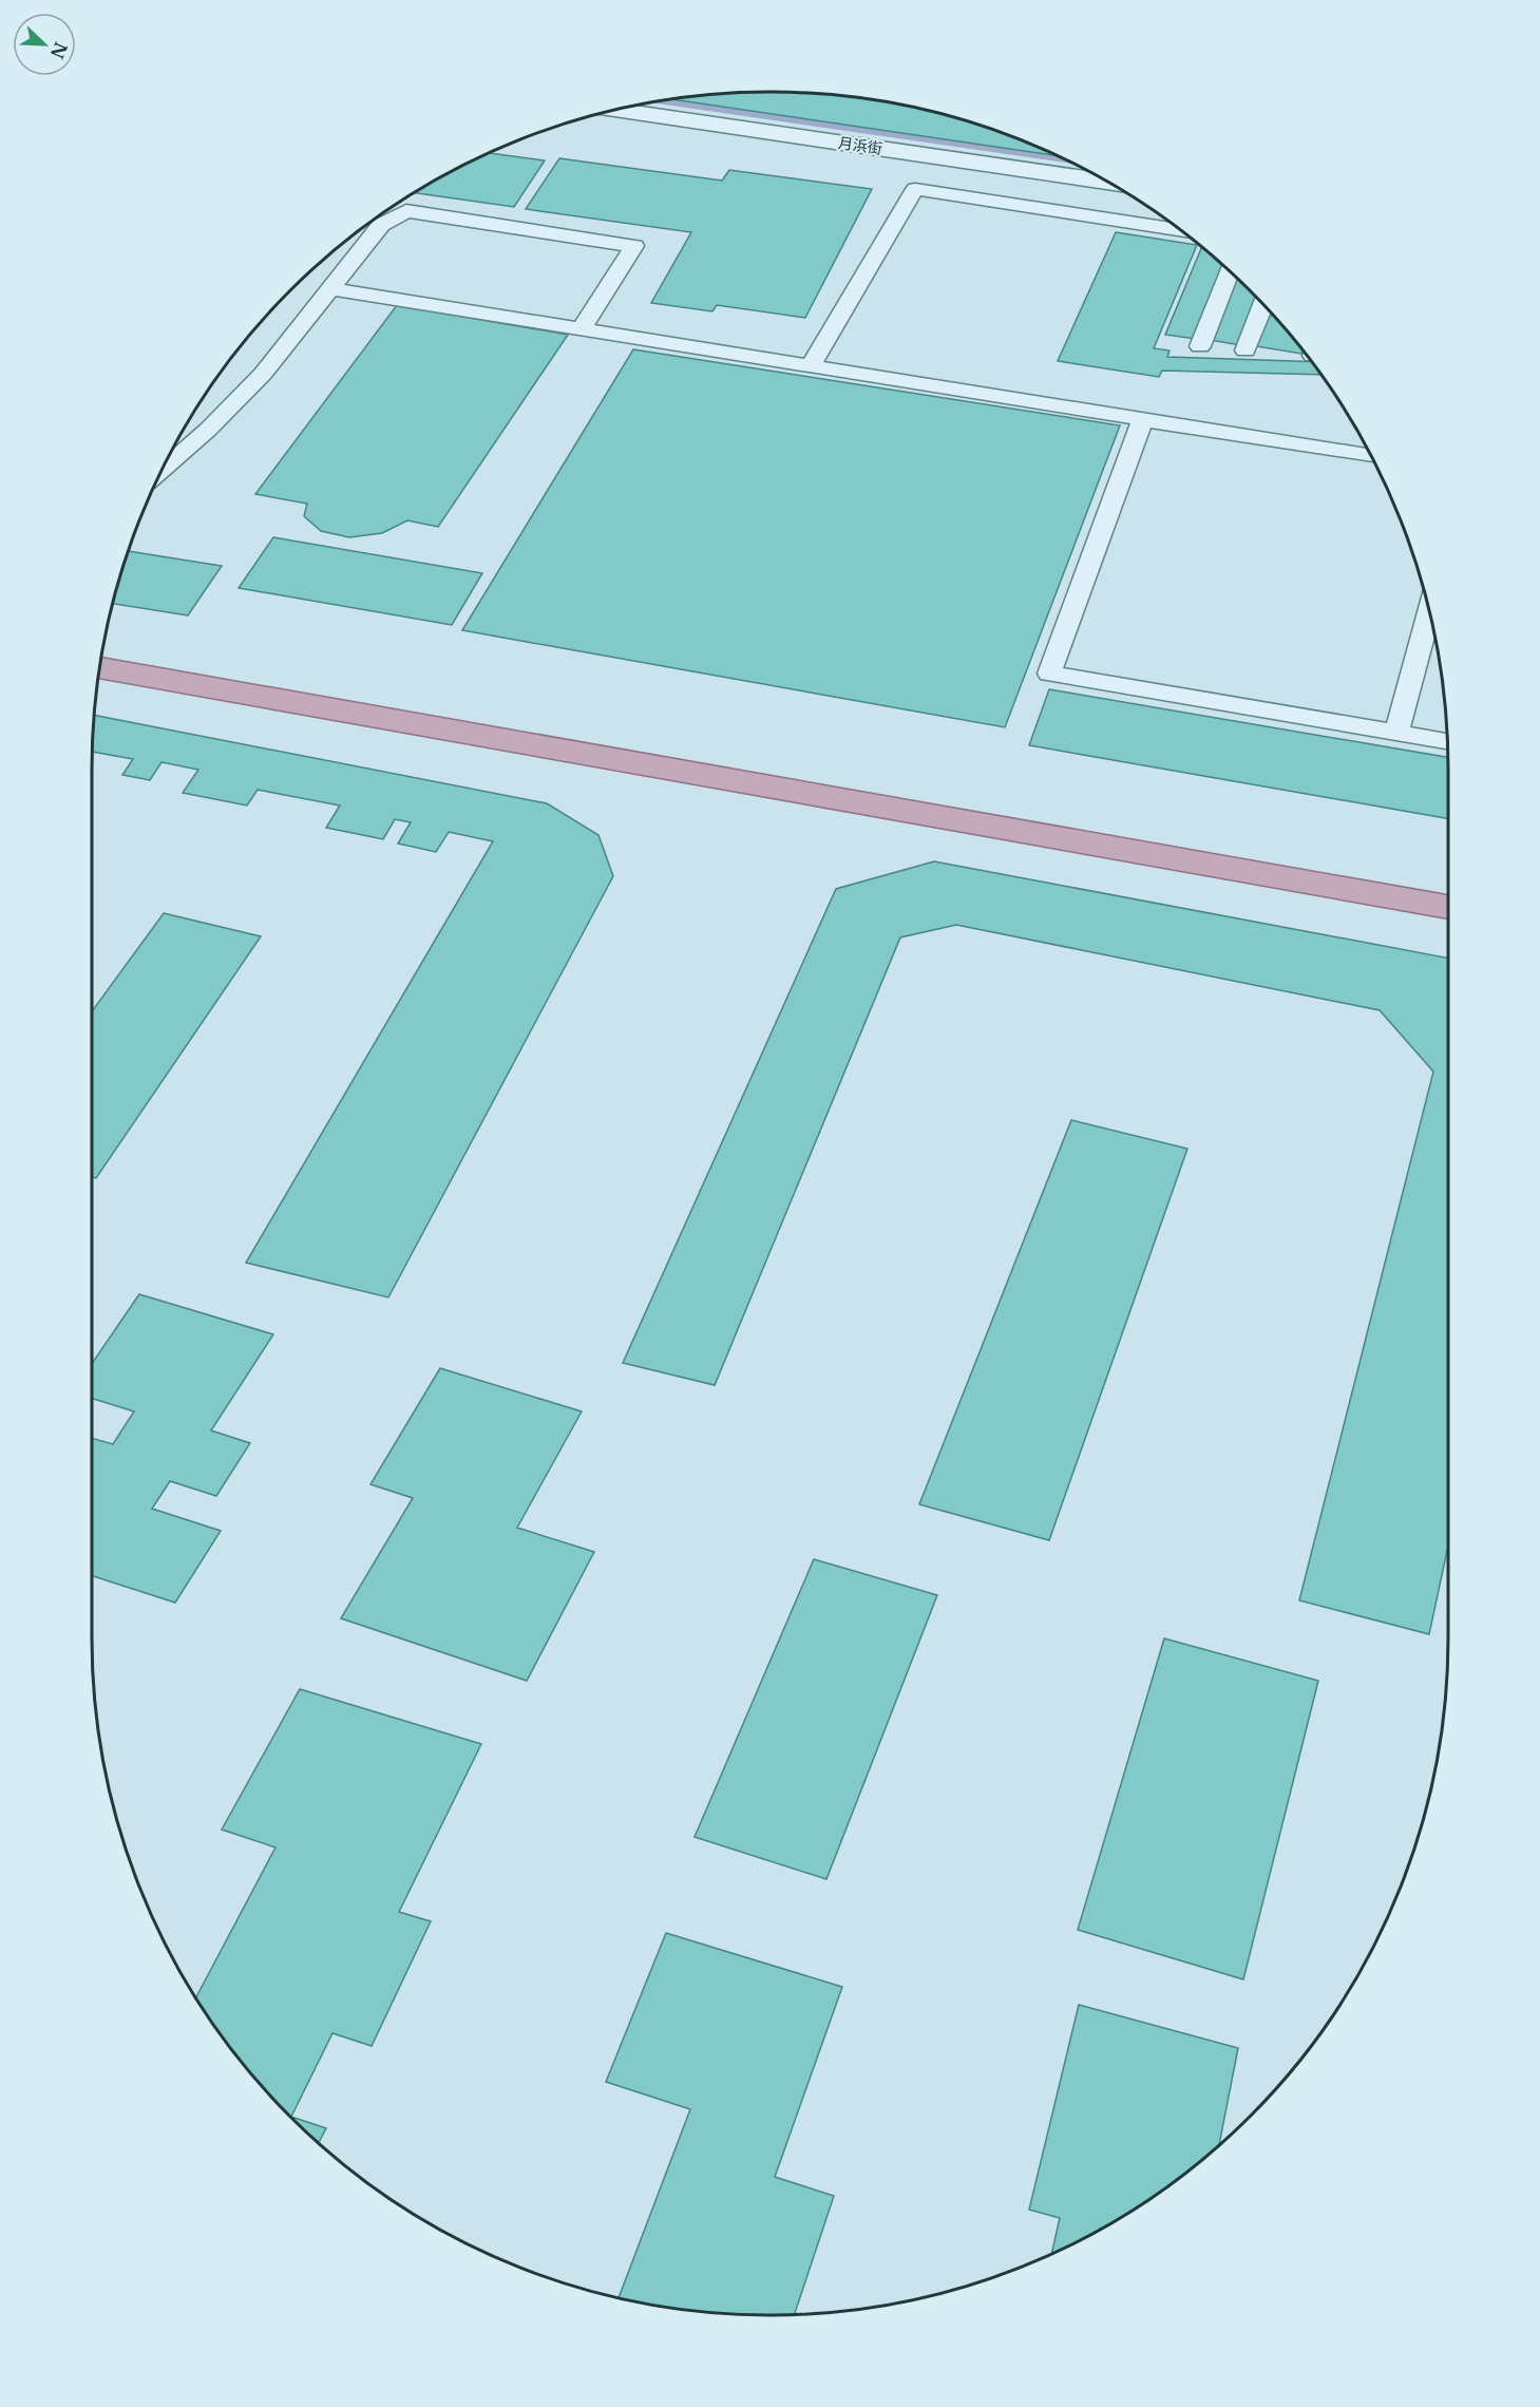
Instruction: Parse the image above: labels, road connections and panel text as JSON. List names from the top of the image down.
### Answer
{
  "streets": {
    "street": ["月浜街"]
  },
  "north": "bottom right"
}
